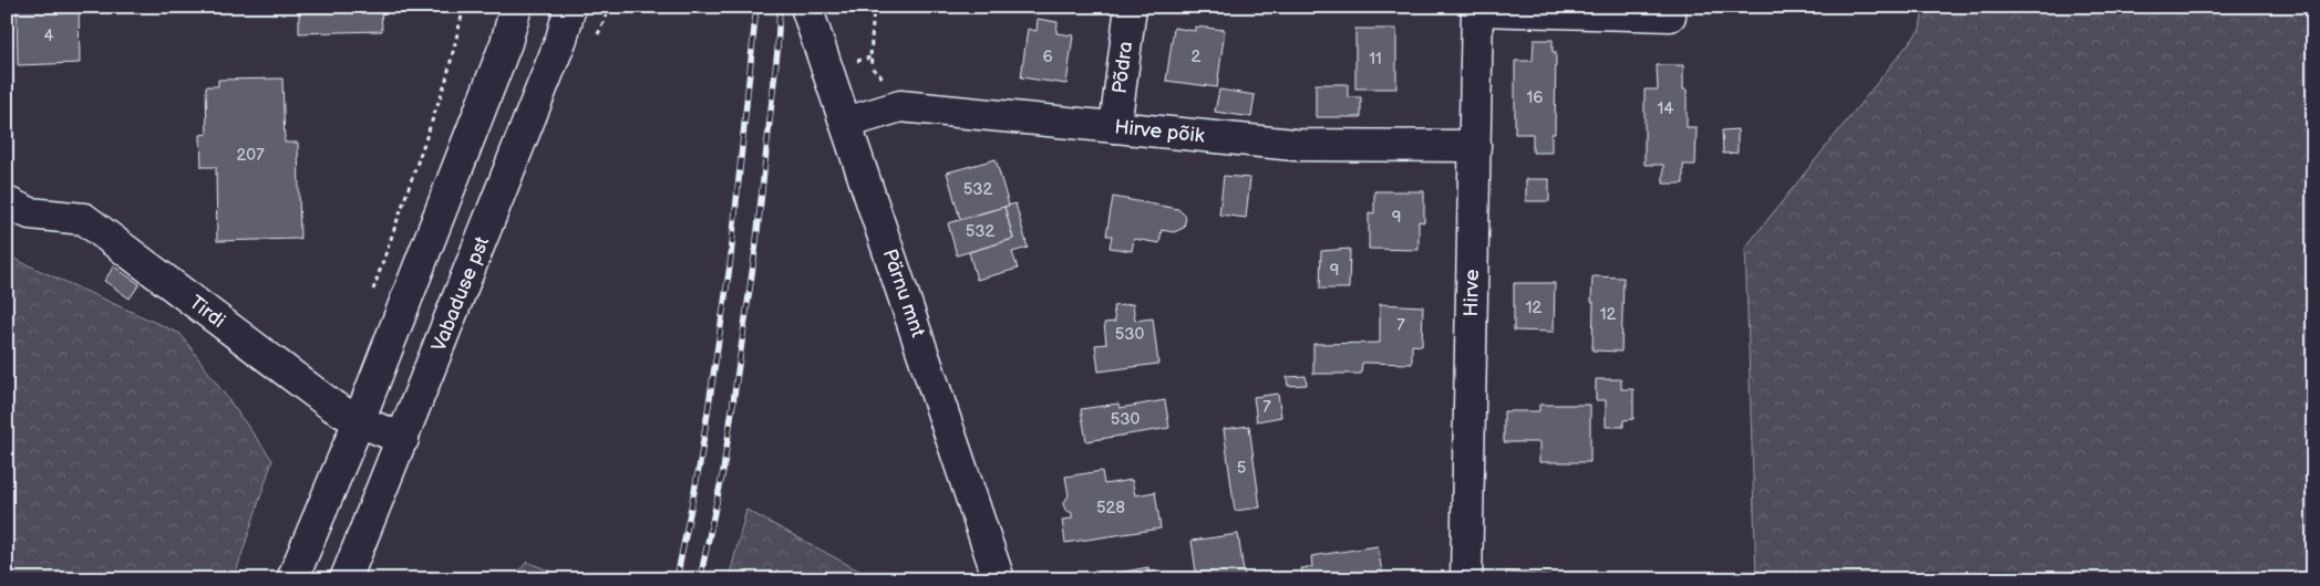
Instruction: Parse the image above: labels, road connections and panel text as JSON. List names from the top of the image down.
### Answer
{
  "streets": {
    "main road": [
      "Põdra",
      "Hirve põik",
      "Pärnu mnt",
      "Hirve",
      "Vabaduse pst",
      "Tirdi"
    ]
  },
  "crossings": [
    ["Põdra", "Hirve põik"],
    ["Hirve põik", "Pärnu mnt"],
    ["Hirve põik", "Hirve"],
    ["Vabaduse pst", "Tirdi"]
  ],
  "house_numbers": [
    "4",
    "6",
    "2",
    "11",
    "16",
    "14",
    "207",
    "532",
    "9",
    "532",
    "9",
    "12",
    "12",
    "7",
    "530",
    "7",
    "530",
    "5",
    "528"
  ]
}
